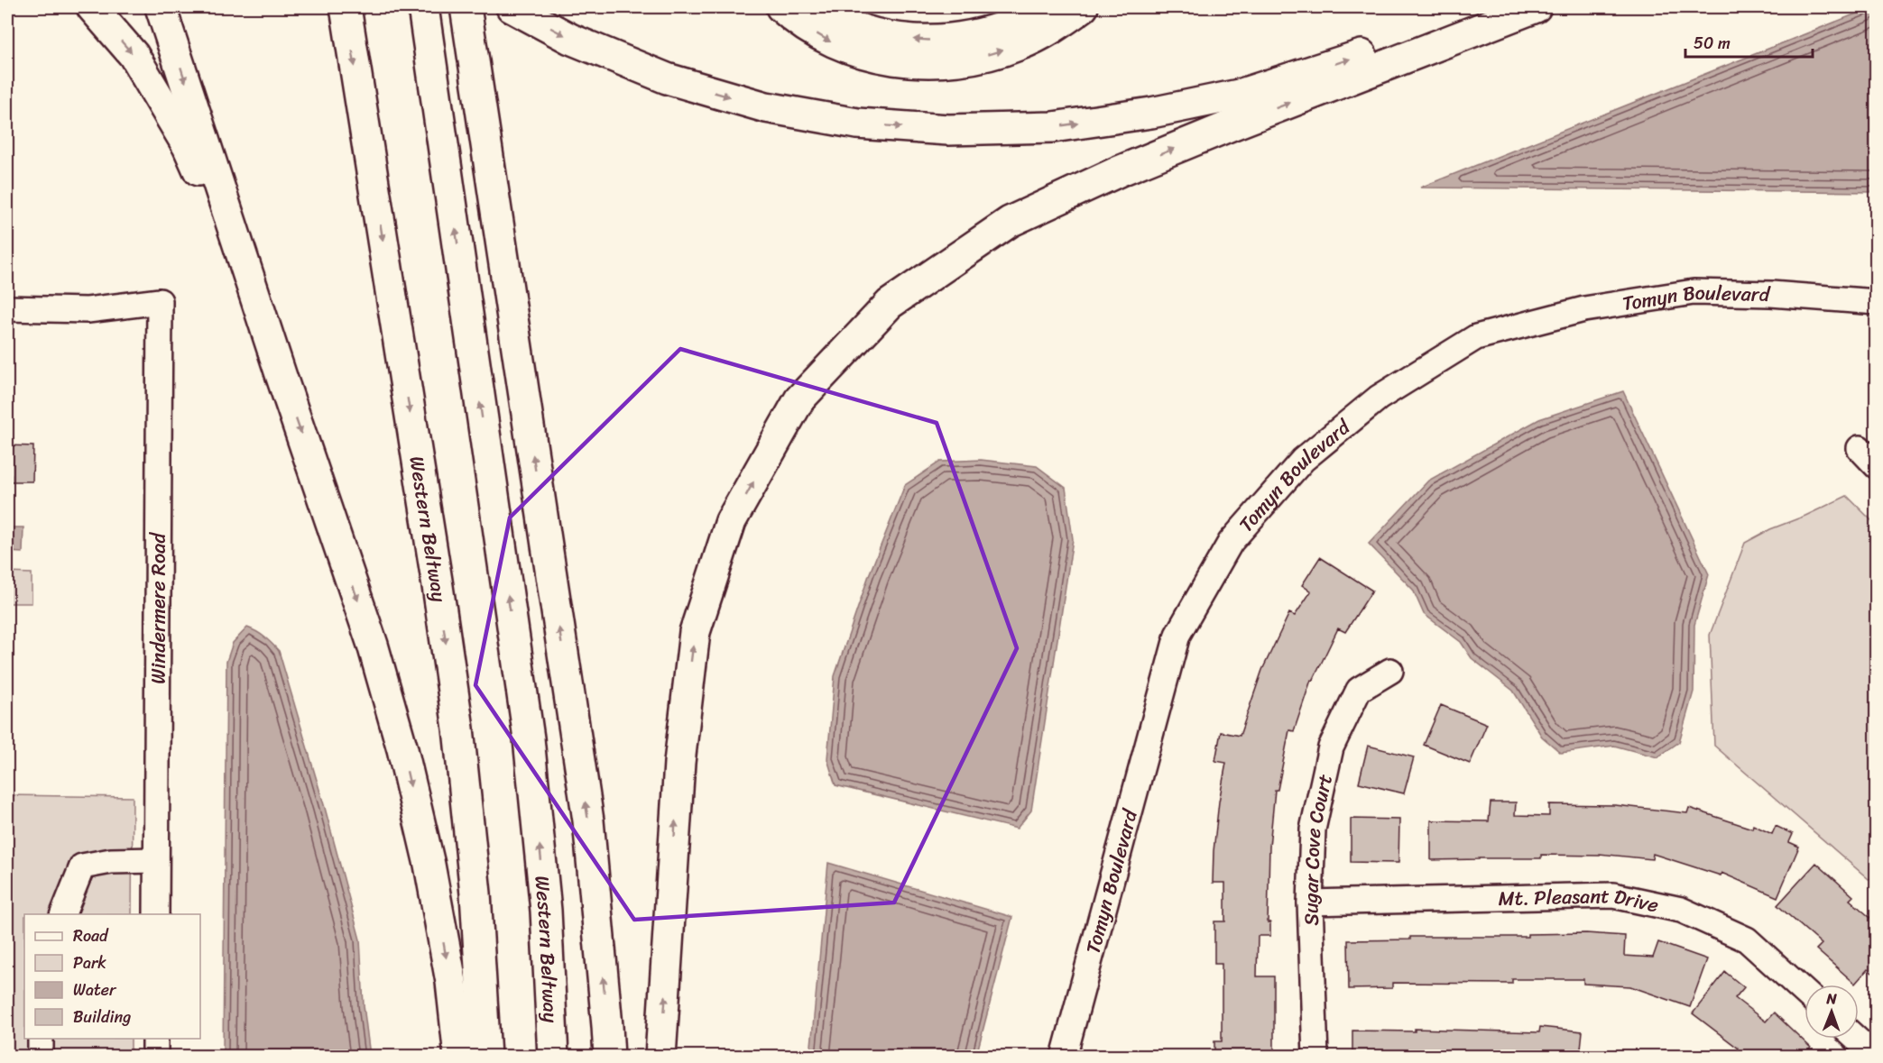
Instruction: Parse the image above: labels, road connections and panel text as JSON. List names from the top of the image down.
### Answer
{
  "streets": {
    "highway": ["Western Beltway"],
    "street": [
      "Tomyn Boulevard",
      "Windermere Road",
      "Sugar Cove Court",
      "Mt. Pleasant Drive"
    ]
  },
  "crossings": [
    ["Sugar Cove Court", "Mt. Pleasant Drive"]
  ],
  "legend": [
    "Road",
    "Park",
    "Water",
    "Building"
  ],
  "scale_bar": "50 m",
  "north": "top"
}
